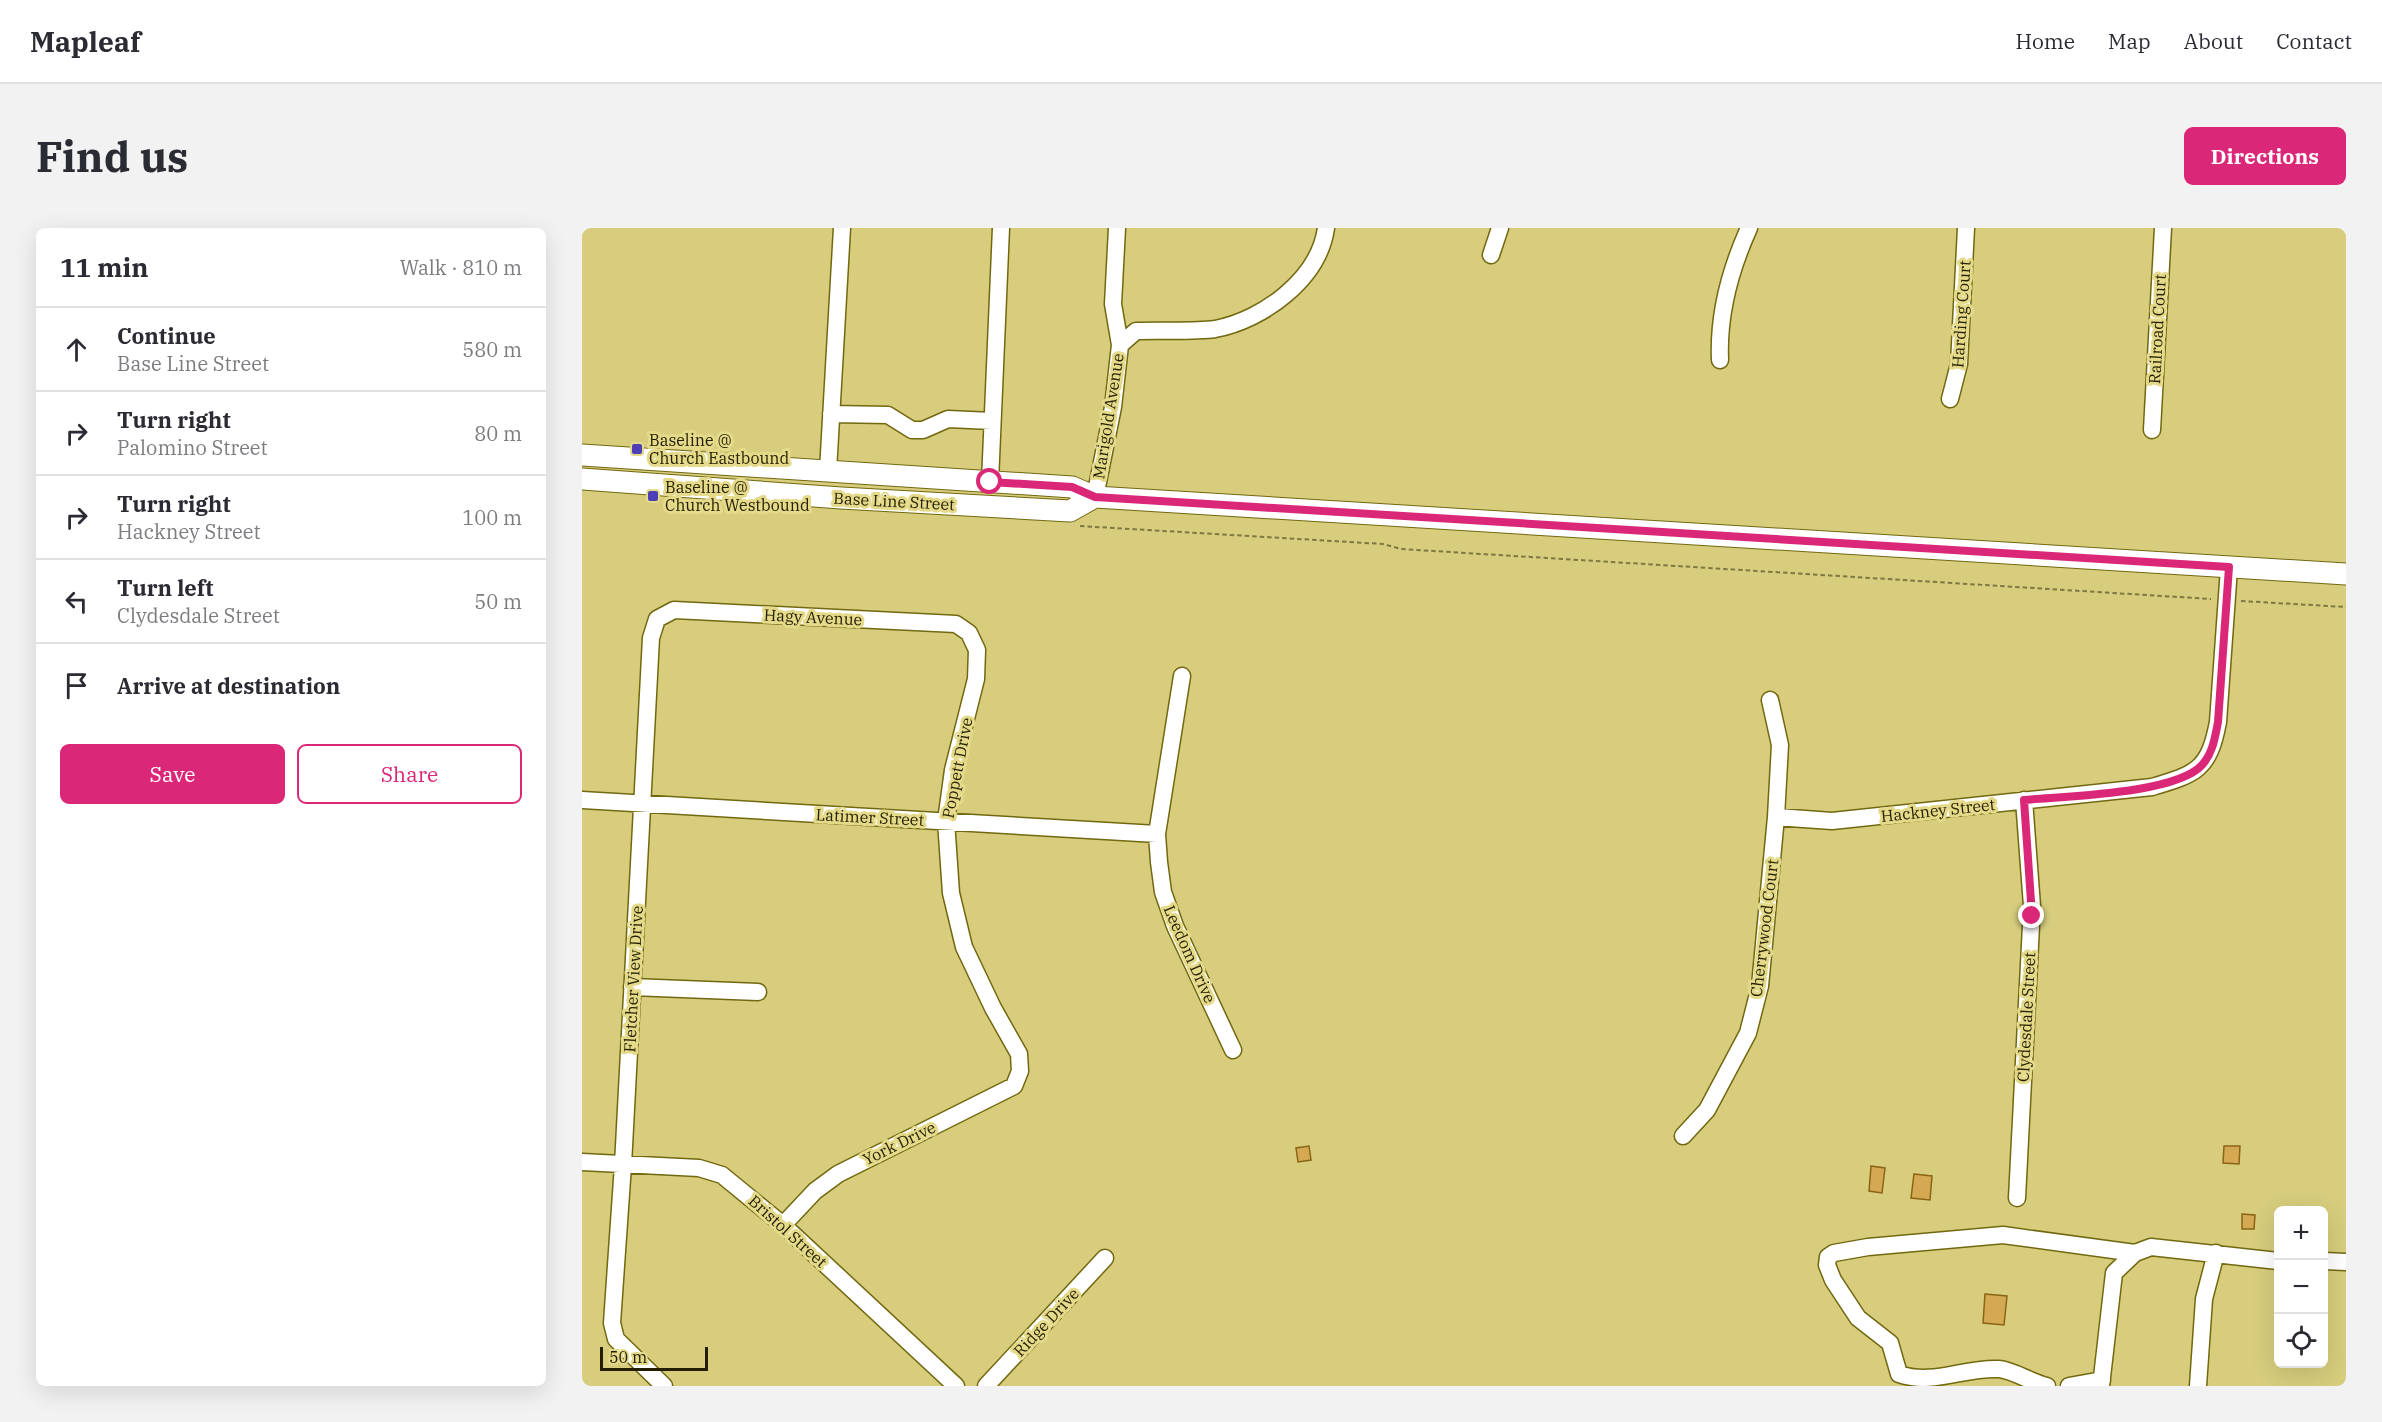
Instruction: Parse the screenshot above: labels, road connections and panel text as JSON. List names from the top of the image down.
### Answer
{
  "streets": {
    "main road": ["Base Line Street"],
    "street": [
      "Harding Court",
      "Railroad Court",
      "Marigold Avenue",
      "Hagy Avenue",
      "Poppett Drive",
      "Hackney Street",
      "Latimer Street",
      "Cherrywood Court",
      "Leedom Drive",
      "Fletcher View Drive",
      "Clydesdale Street",
      "York Drive",
      "Bristol Street",
      "Ridge Drive"
    ]
  },
  "crossings": [
    ["Marigold Avenue", "Base Line Street"],
    ["Hagy Avenue", "Poppett Drive"],
    ["Hagy Avenue", "Fletcher View Drive"],
    ["Poppett Drive", "Latimer Street"],
    ["Poppett Drive", "York Drive"],
    ["Hackney Street", "Cherrywood Court"],
    ["Hackney Street", "Clydesdale Street"],
    ["Latimer Street", "Leedom Drive"],
    ["Latimer Street", "Fletcher View Drive"],
    ["Fletcher View Drive", "Bristol Street"],
    ["York Drive", "Bristol Street"]
  ],
  "places": {
    "transit": ["Baseline @ Church Eastbound", "Baseline @ Church Westbound"]
  },
  "scale_bar": "50 m",
  "page": {
    "header": "Mapleaf",
    "nav": [
      "Home",
      "Map",
      "About",
      "Contact"
    ],
    "buttons": [
      "Directions",
      ["Save", "Share"]
    ],
    "title": "Find us",
    "heading": ["11 min", "Walk · 810 m"],
    "list": [
      ["Continue", "Base Line Street", "580 m"],
      ["Turn right", "Palomino Street", "80 m"],
      ["Turn right", "Hackney Street", "100 m"],
      ["Turn left", "Clydesdale Street", "50 m"],
      "Arrive at destination"
    ],
    "map_buttons": ["+", "−"],
    "scale": "50 m"
  }
}
